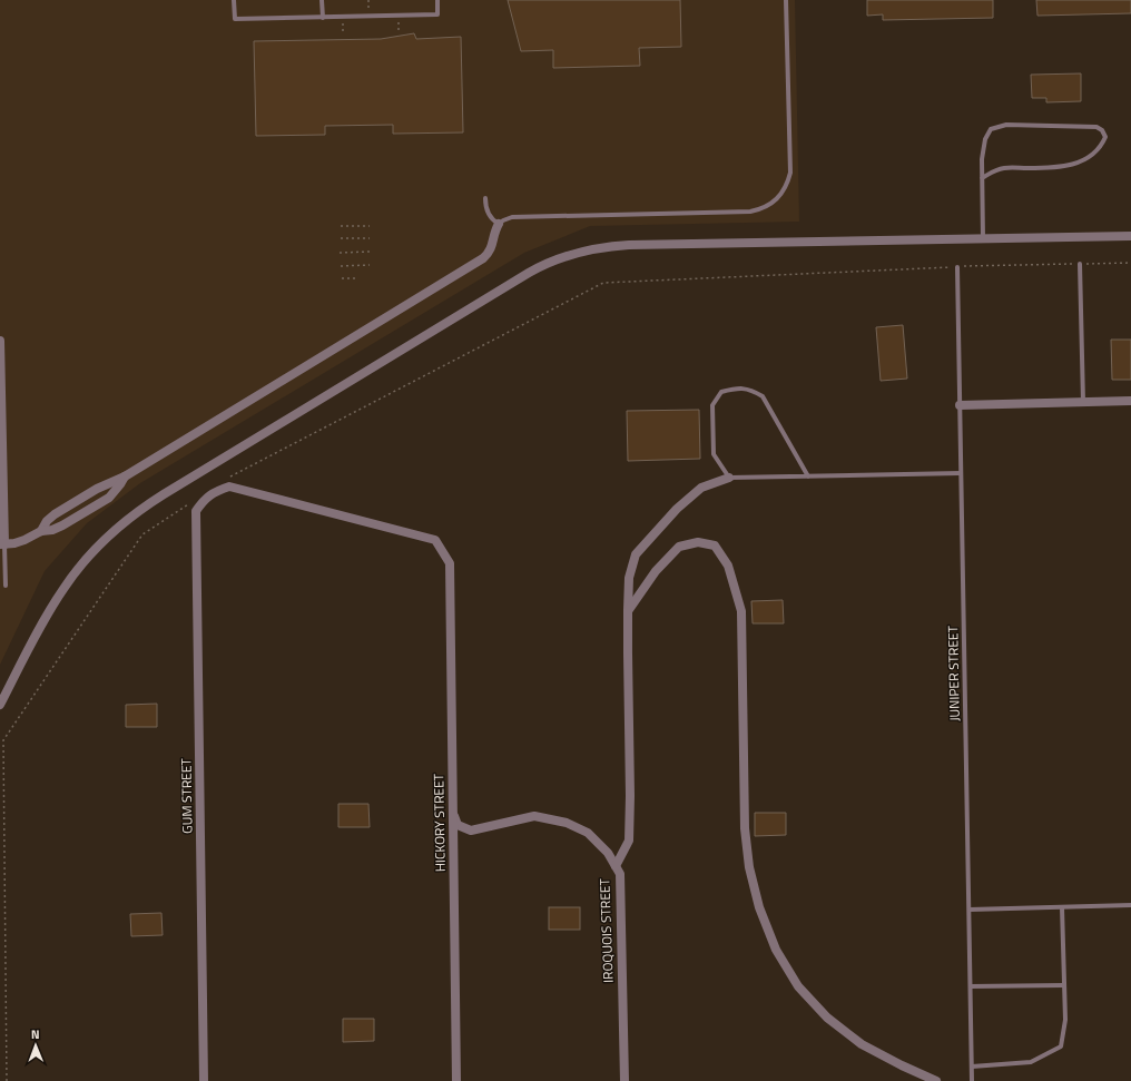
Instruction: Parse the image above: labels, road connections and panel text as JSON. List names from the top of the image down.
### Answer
{
  "streets": {
    "street": ["GUM STREET", "HICKORY STREET", "IROQUOIS STREET"],
    "lane": ["JUNIPER STREET"]
  },
  "crossings": [
    ["GUM STREET", "HICKORY STREET"],
    ["HICKORY STREET", "IROQUOIS STREET"]
  ],
  "north": "top"
}
